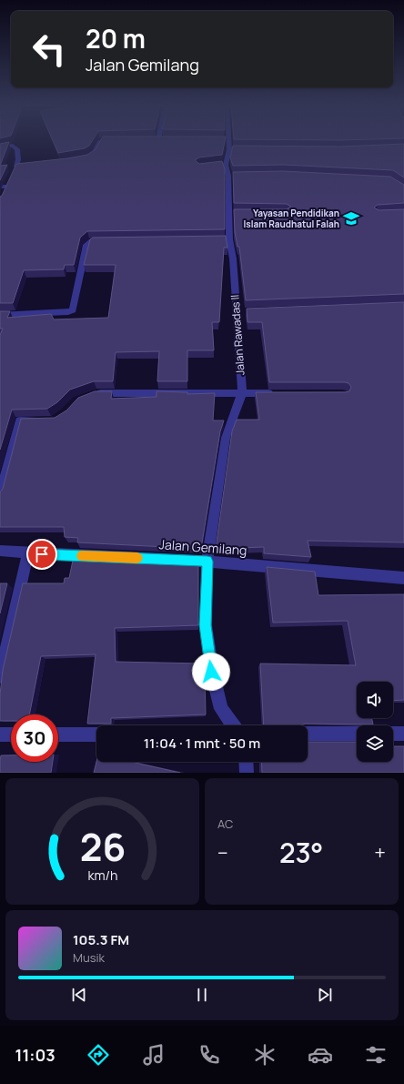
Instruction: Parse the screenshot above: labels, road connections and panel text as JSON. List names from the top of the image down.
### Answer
{
  "streets": {
    "street": ["Jalan Rawadas II", "Jalan Gemilang"]
  },
  "crossings": [
    ["Jalan Rawadas II", "Jalan Gemilang"]
  ],
  "places": {
    "school or university": ["Yayasan Pendidikan Islam Raudhatul Falah"]
  },
  "page": {
    "turn": ["20 m", "Jalan Gemilang"],
    "limit": "30",
    "trip": "11:04 · 1 mnt · 50 m",
    "tile": "AC",
    "heat": ["−", "23°", "+"],
    "song": ["105.3 FM", "Musik"],
    "tabs": "11:03",
    "gauge": ["26", "km/h"]
  }
}
